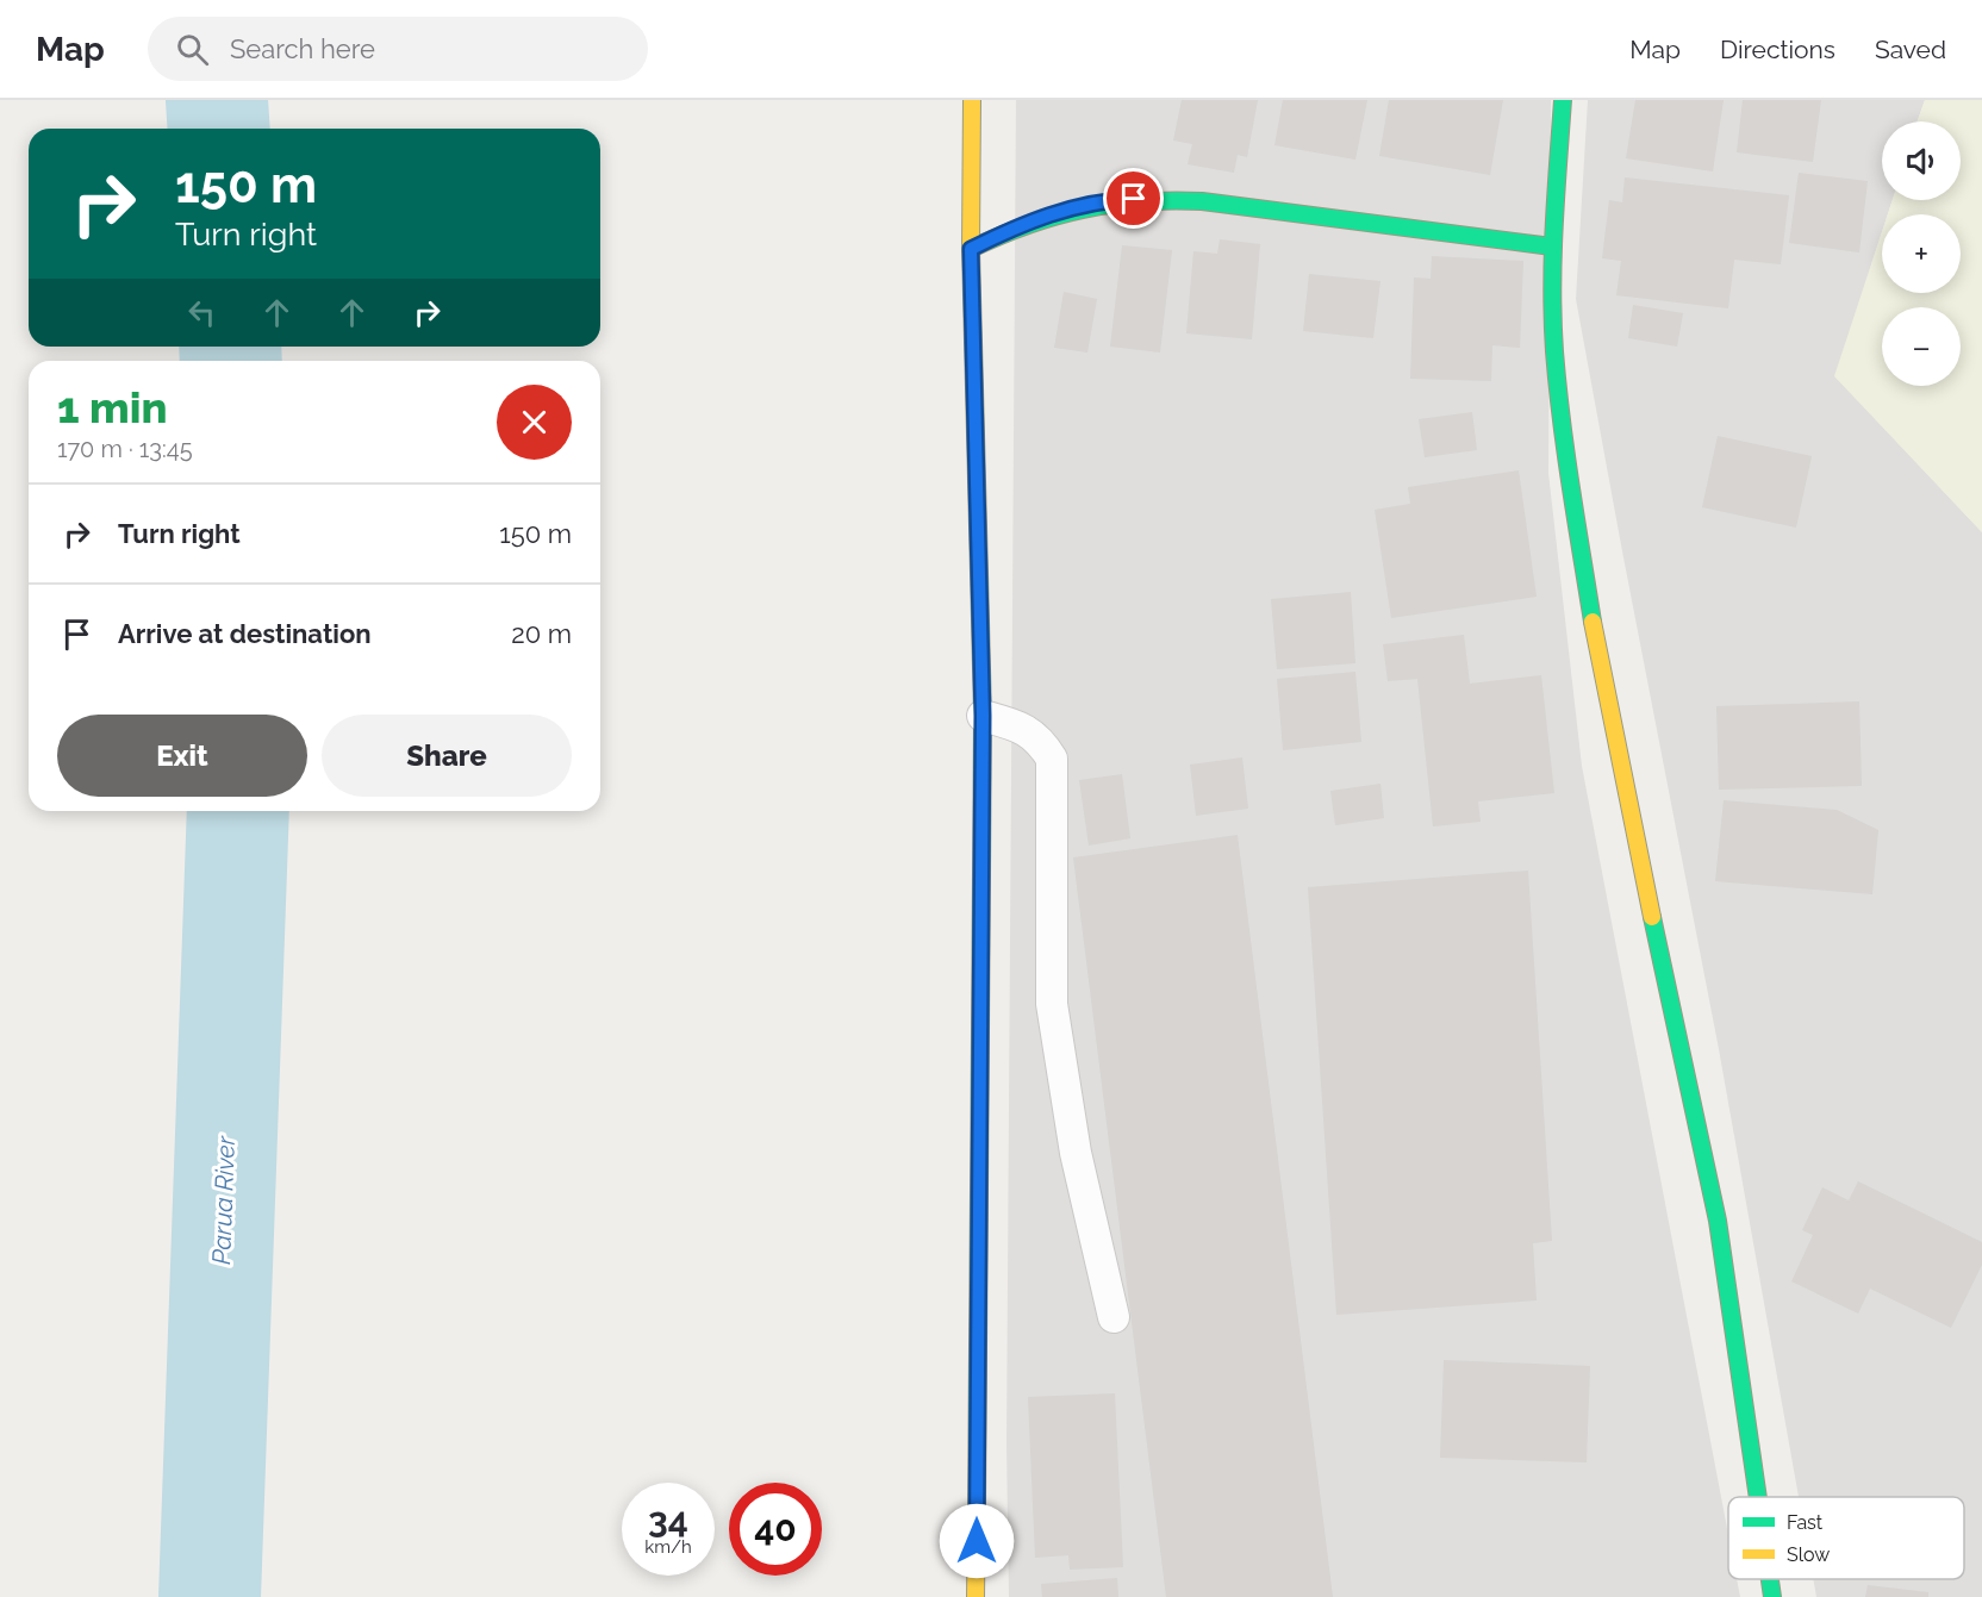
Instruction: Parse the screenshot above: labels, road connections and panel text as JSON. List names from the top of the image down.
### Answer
{
  "water": ["Parua River"],
  "legend": ["Fast", "Slow"],
  "page": {
    "header": "Map",
    "search": "Search here",
    "nav": ["Map", "Directions", "Saved"],
    "map_buttons": ["+", "−"],
    "turn": ["150 m", "Turn right"],
    "heading": ["1 min", "170 m · 13:45"],
    "list": [
      {
        "name": "Turn right",
        "value": "150 m"
      },
      {
        "name": "Arrive at destination",
        "value": "20 m"
      }
    ],
    "buttons": ["Exit", "Share"],
    "speed": "34 km/h",
    "limit": "40"
  }
}
